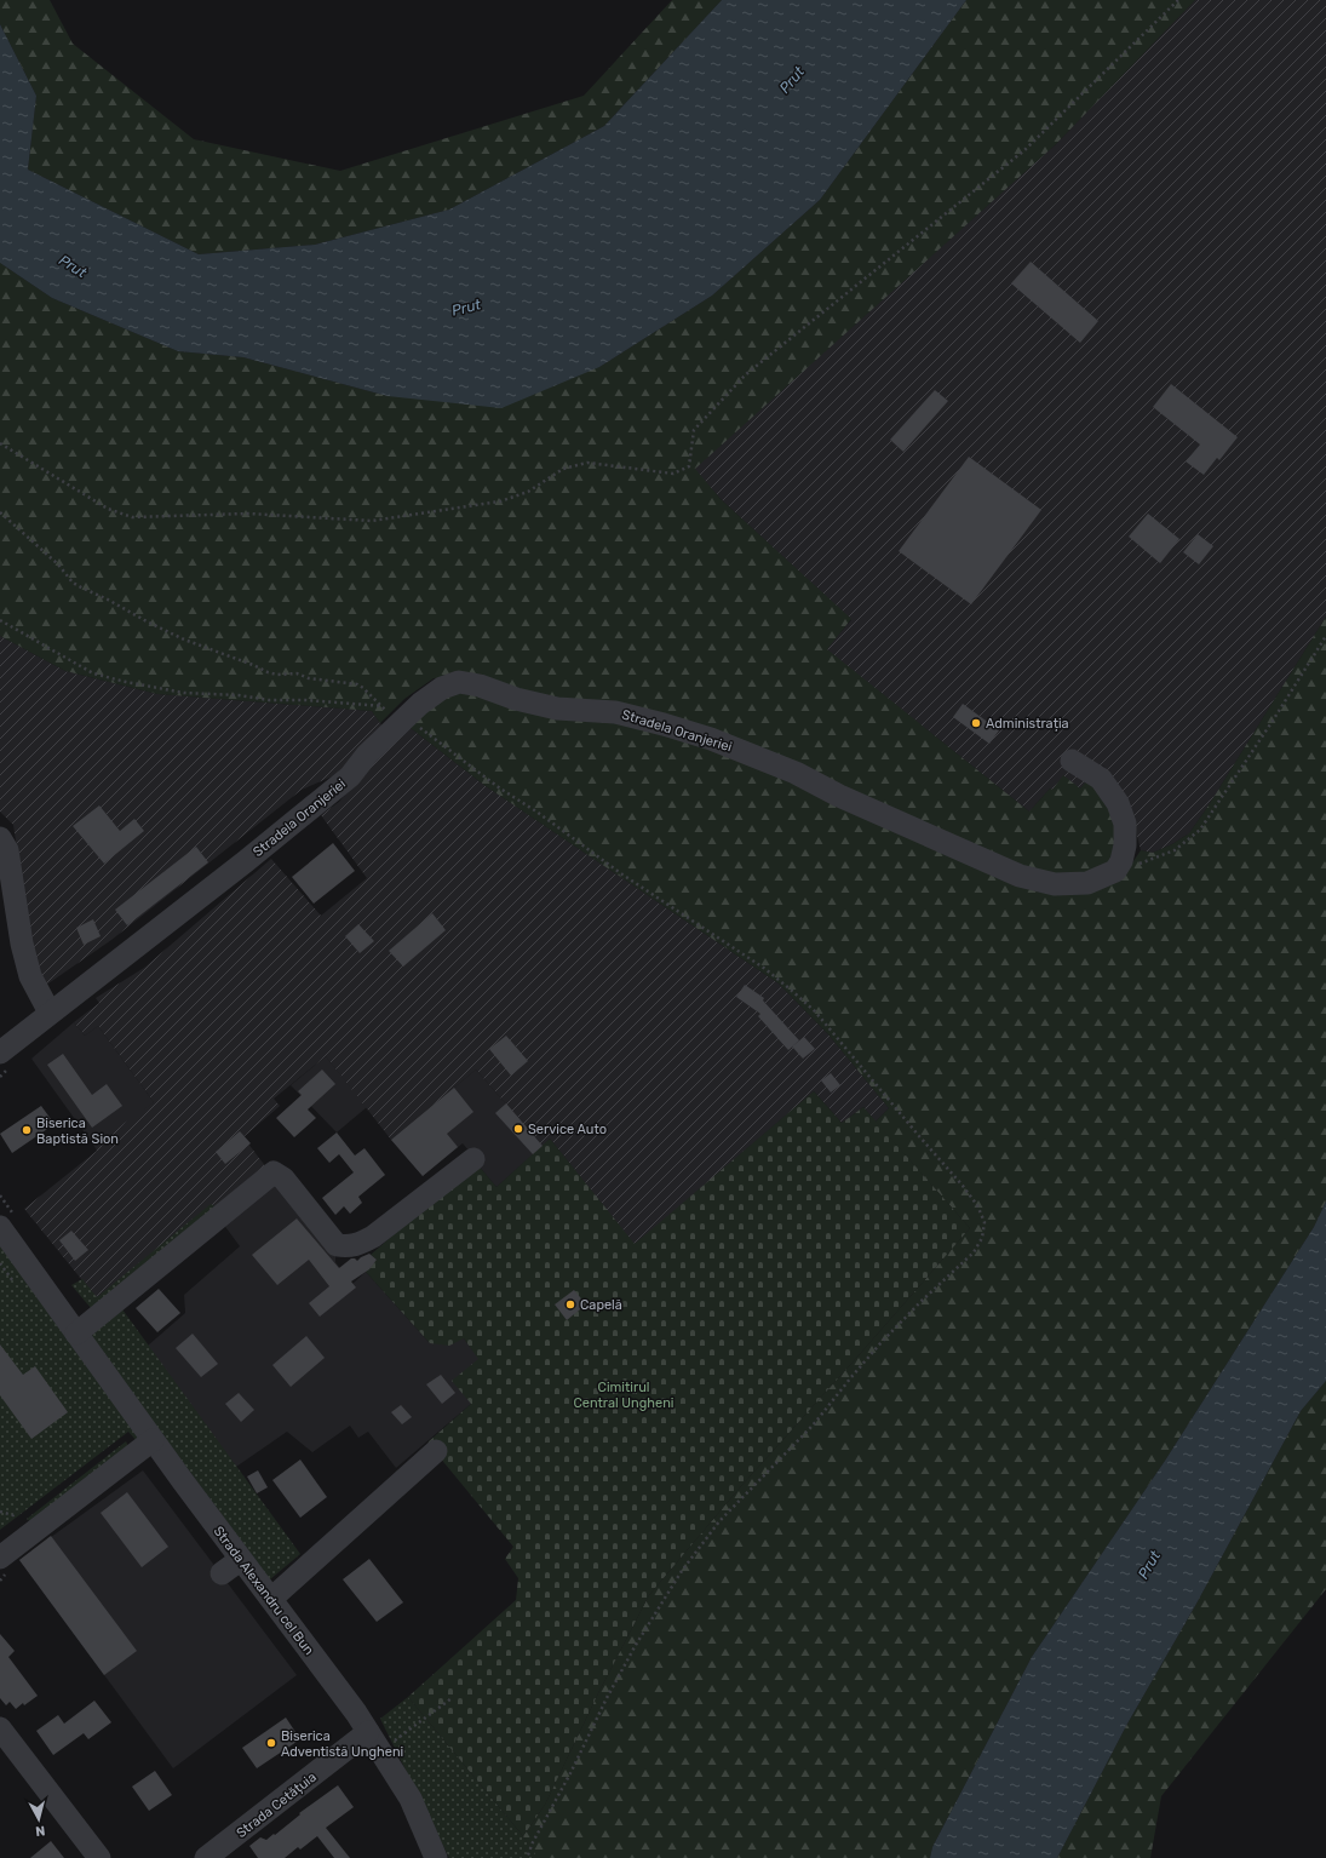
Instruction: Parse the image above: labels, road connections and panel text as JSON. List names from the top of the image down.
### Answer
{
  "streets": {
    "street": ["Stradela Oranjeriei", "Strada Alexandru cel Bun", "Strada Cetățuia"]
  },
  "crossings": [
    ["Strada Alexandru cel Bun", "Strada Cetățuia"]
  ],
  "water": ["Prut"],
  "parks": ["Cimitirul Central Ungheni"],
  "places": [
    "Administrația",
    "Service Auto",
    "Biserica Baptistă Sion",
    "Capelă",
    "Biserica Adventistă Ungheni"
  ],
  "north": "bottom"
}
